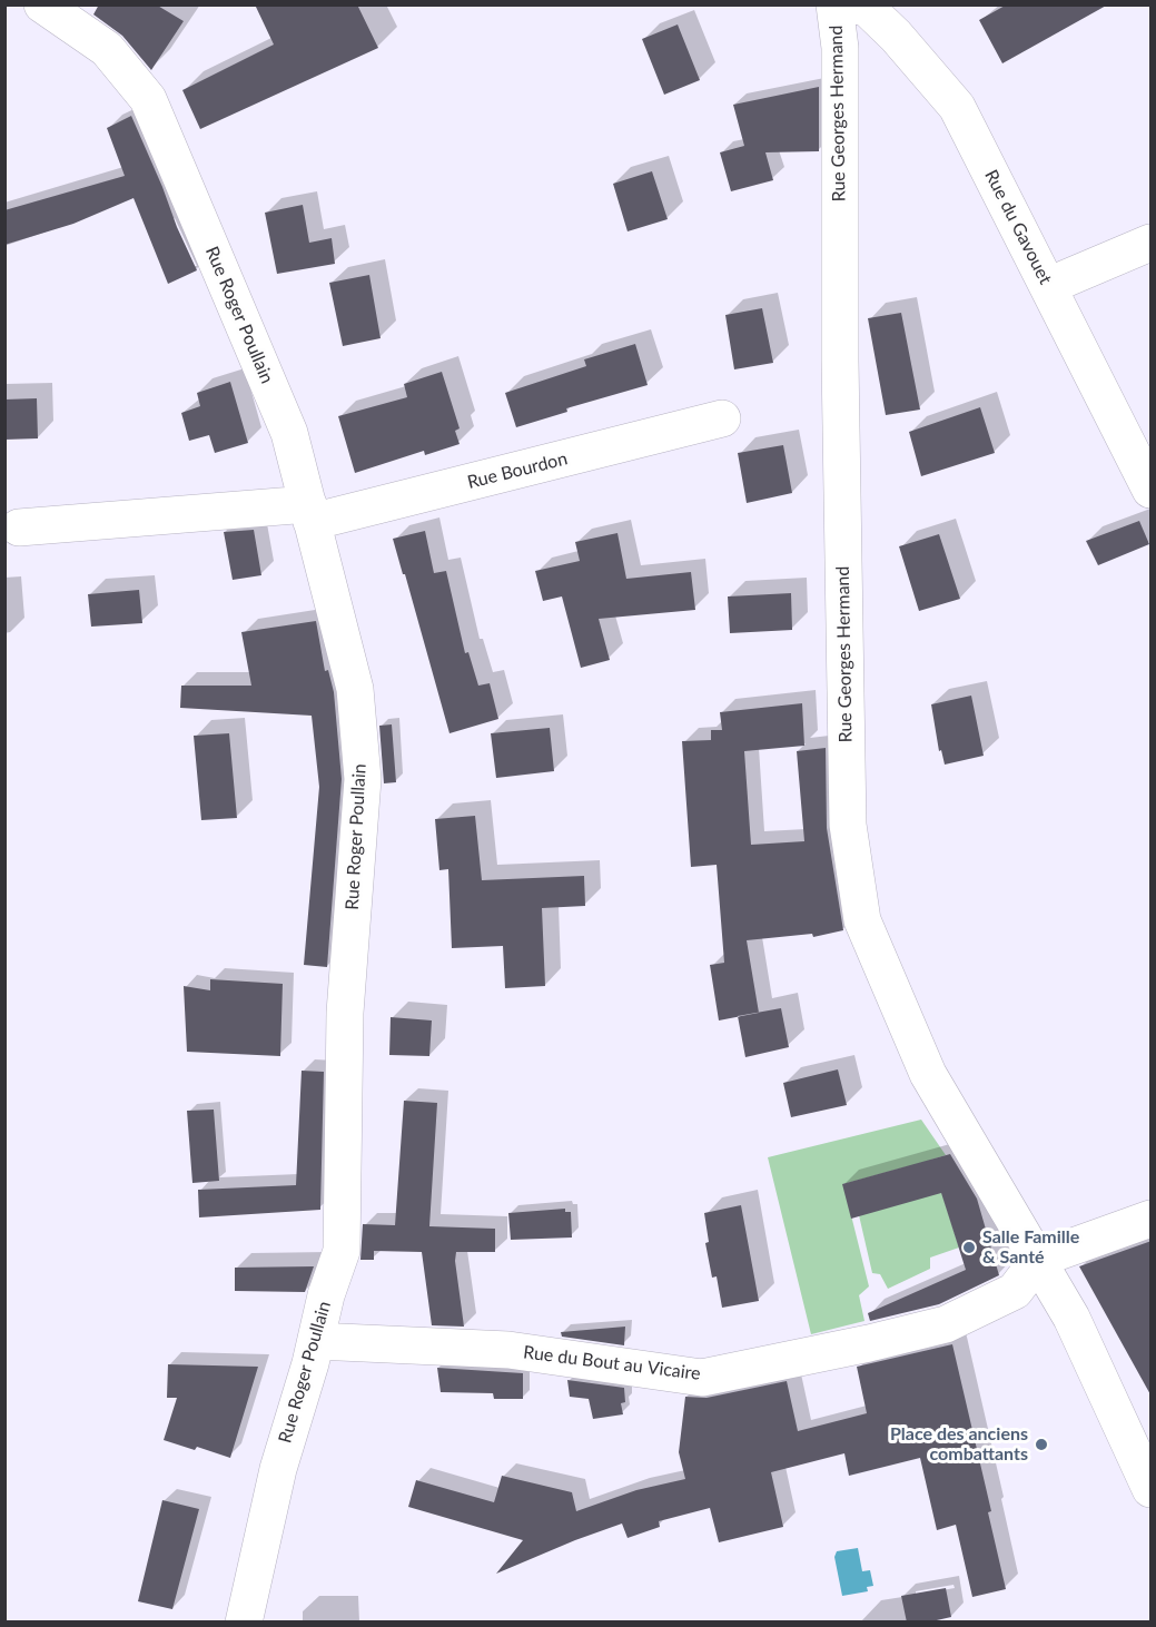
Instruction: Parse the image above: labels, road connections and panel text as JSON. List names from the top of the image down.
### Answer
{
  "streets": {
    "street": [
      "Rue Georges Hermand",
      "Rue du Gavouet",
      "Rue Roger Poullain",
      "Rue Bourdon",
      "Rue du Bout au Vicaire"
    ]
  },
  "crossings": [
    ["Rue Georges Hermand", "Rue du Bout au Vicaire"],
    ["Rue Roger Poullain", "Rue Bourdon"],
    ["Rue Roger Poullain", "Rue du Bout au Vicaire"]
  ],
  "places": ["Salle Famille & Santé", "Place des anciens combattants"]
}
